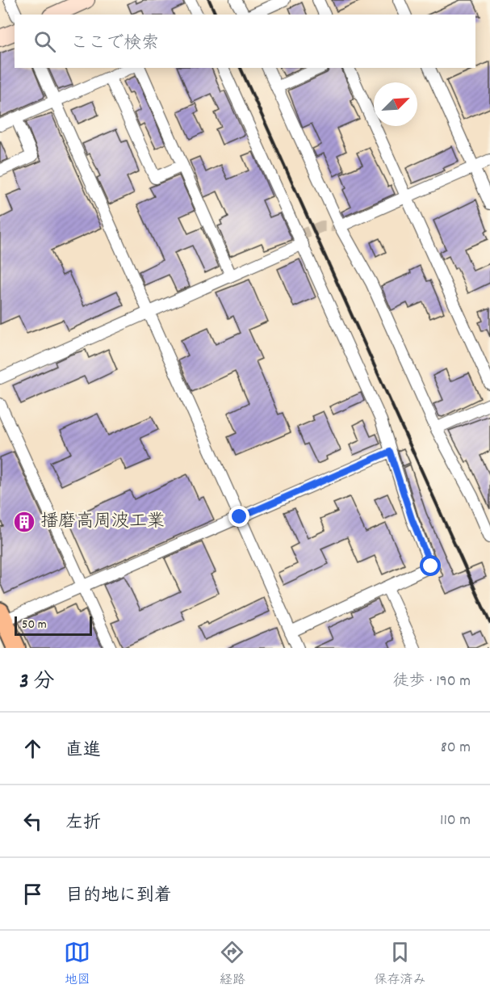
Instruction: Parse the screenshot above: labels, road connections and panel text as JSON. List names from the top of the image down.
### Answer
{
  "places": {
    "building": ["播磨高周波工業"]
  },
  "scale_bar": "50 m",
  "north": "top right",
  "page": {
    "search": "ここで検索",
    "scale": "50 m",
    "heading": ["3 分", "徒歩 · 190 m"],
    "list": [
      ["直進", "80 m"],
      ["左折", "110 m"],
      "目的地に到着"
    ],
    "nav": ["地図", "経路", "保存済み"]
  }
}
